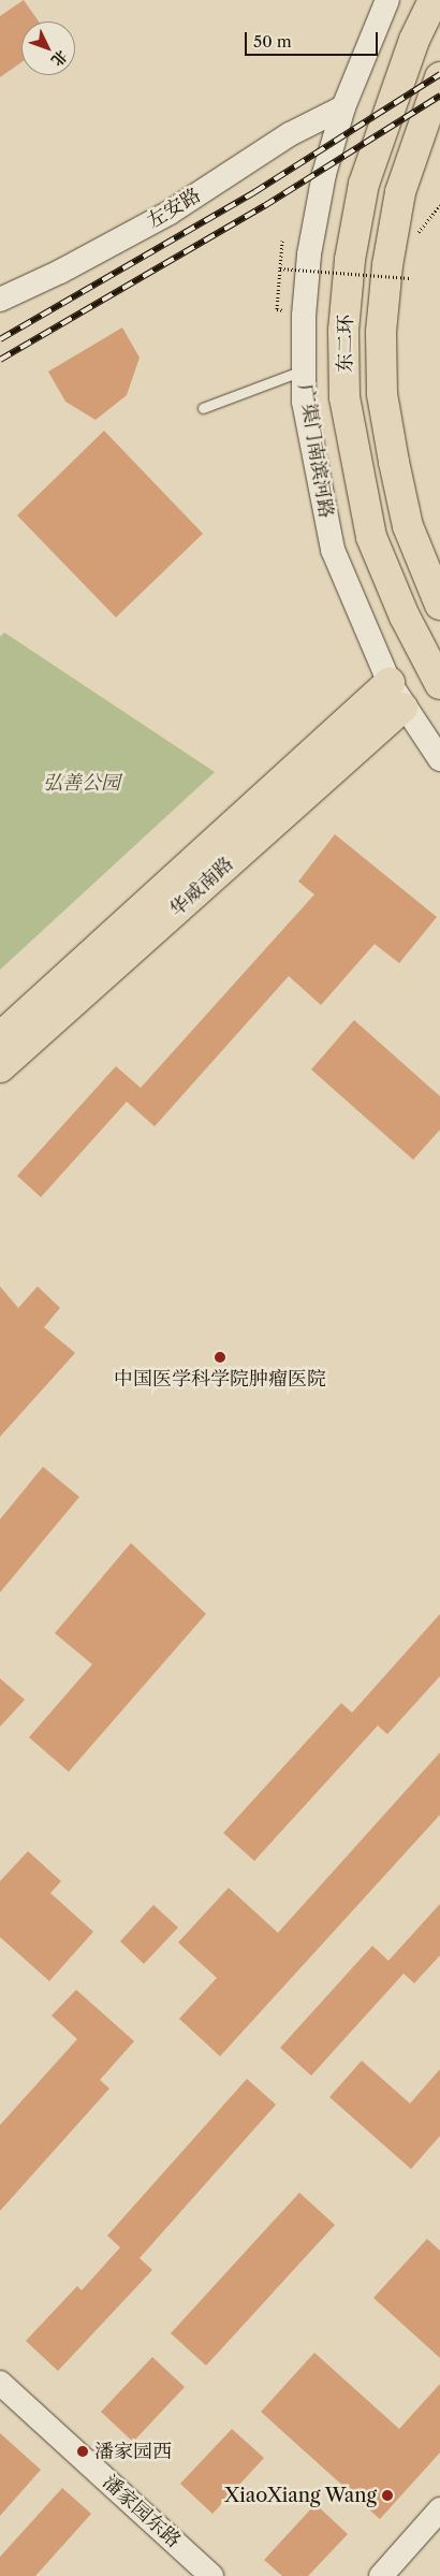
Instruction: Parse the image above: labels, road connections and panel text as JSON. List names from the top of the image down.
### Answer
{
  "streets": {
    "main road": ["东二环", "华威南路"],
    "street": ["左安路", "广渠门南滨河路", "潘家园东路"]
  },
  "crossings": [
    ["左安路", "广渠门南滨河路"],
    ["广渠门南滨河路", "华威南路"]
  ],
  "parks": ["弘善公园"],
  "places": ["中国医学科学院肿瘤医院", "潘家园西", "XiaoXiang Wang"],
  "scale_bar": "50 m",
  "north": "bottom right"
}
